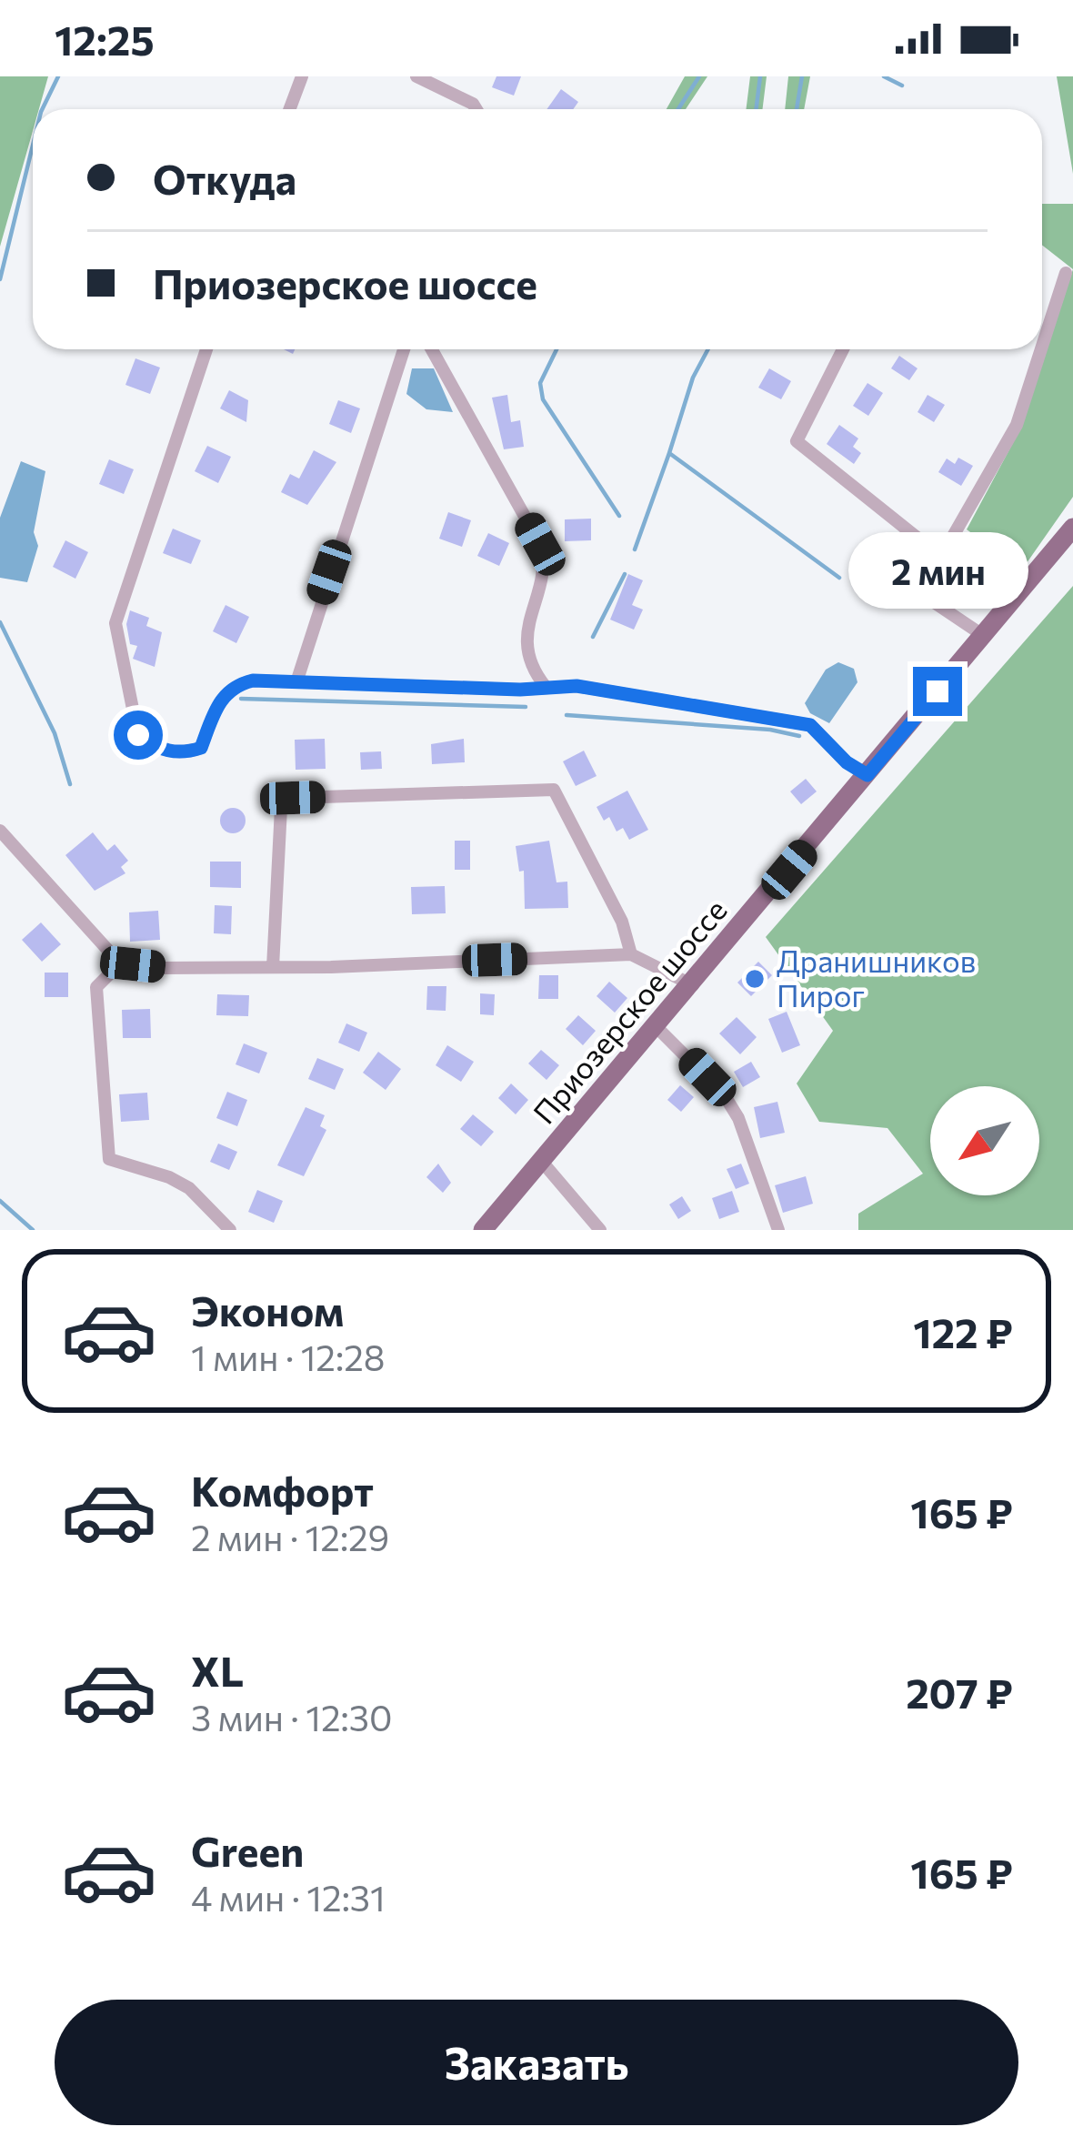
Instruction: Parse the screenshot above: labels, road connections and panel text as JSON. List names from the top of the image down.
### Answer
{
  "streets": {
    "main road": ["Приозерское шоссе"]
  },
  "places": ["Дранишников Пирог"],
  "north": "bottom left",
  "page": {
    "status": "12:25",
    "banner": ["Откуда", "Приозерское шоссе"],
    "bubble": "2 мин",
    "list": [
      {
        "name": "Эконом",
        "note": "1 мин · 12:28",
        "value": "122 ₽"
      },
      {
        "name": "Комфорт",
        "note": "2 мин · 12:29",
        "value": "165 ₽"
      },
      {
        "name": "XL",
        "note": "3 мин · 12:30",
        "value": "207 ₽"
      },
      {
        "name": "Green",
        "note": "4 мин · 12:31",
        "value": "165 ₽"
      }
    ],
    "buttons": "Заказать"
  }
}
